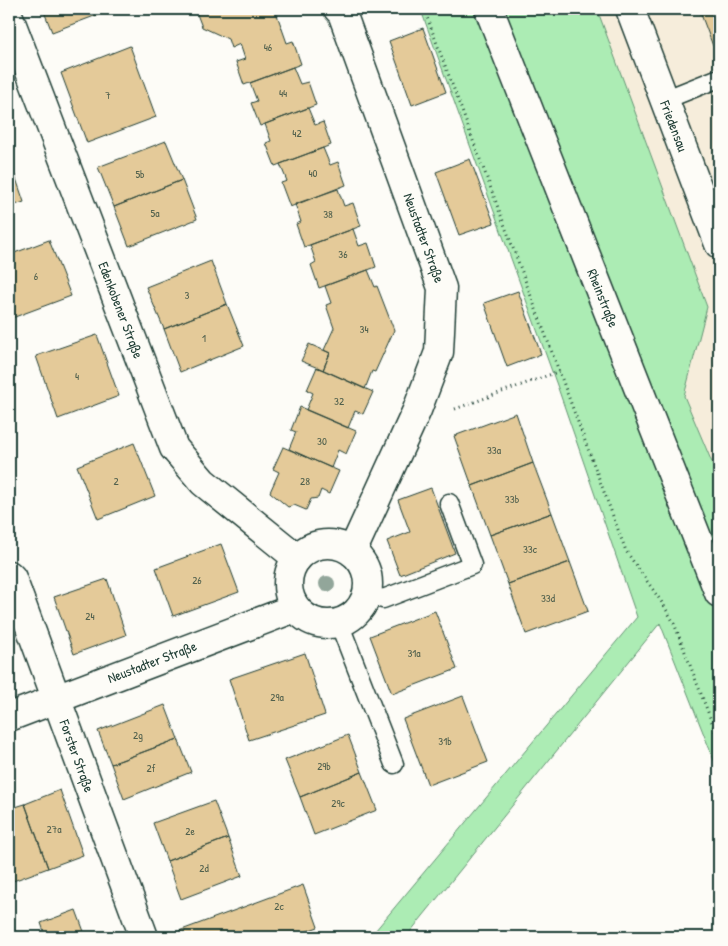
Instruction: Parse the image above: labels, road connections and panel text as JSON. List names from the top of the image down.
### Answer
{
  "streets": {
    "street": [
      "Friedensau",
      "Neustadter Straße",
      "Rheinstraße",
      "Edenkobener Straße",
      "Forster Straße"
    ]
  },
  "crossings": [
    ["Neustadter Straße", "Edenkobener Straße"],
    ["Neustadter Straße", "Forster Straße"]
  ],
  "house_numbers": [
    "46",
    "44",
    "7",
    "42",
    "40",
    "5b",
    "5a",
    "38",
    "36",
    "6",
    "3",
    "34",
    "1",
    "4",
    "32",
    "30",
    "33a",
    "2",
    "28",
    "33b",
    "33c",
    "26",
    "33d",
    "24",
    "31a",
    "29a",
    "2g",
    "31b",
    "29b",
    "2f",
    "29c",
    "27a",
    "2e",
    "2d",
    "2c"
  ]
}
